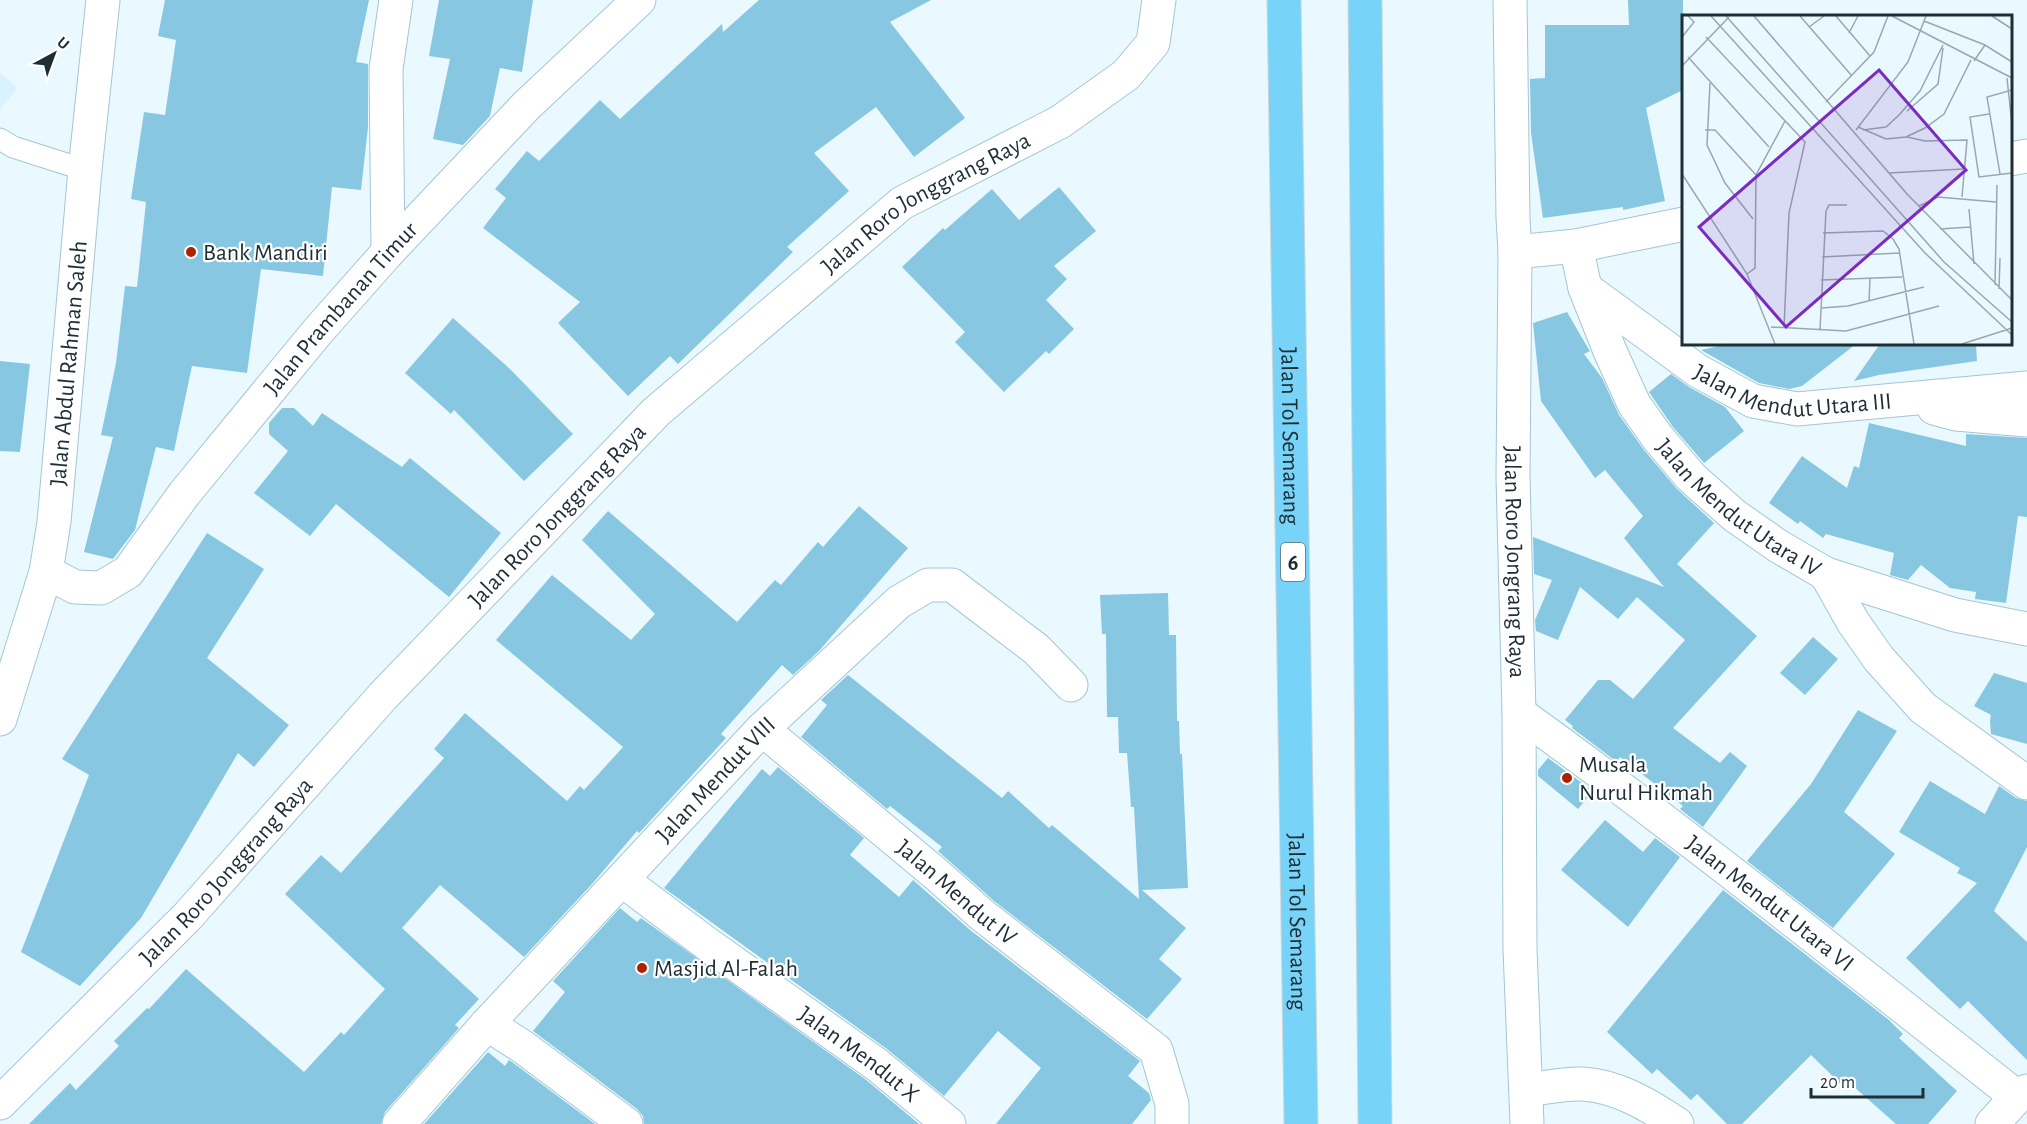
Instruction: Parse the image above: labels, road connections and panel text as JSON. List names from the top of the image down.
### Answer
{
  "streets": {
    "highway": ["Jalan Tol Semarang", "6"],
    "street": [
      "Jalan Roro Jonggrang Raya",
      "Jalan Prambanan Timur",
      "Jalan Abdul Rahman Saleh",
      "Jalan Mendut Utara III",
      "Jalan Mendut Utara IV",
      "Jalan Roro Jongrang Raya",
      "Jalan Mendut VIII",
      "Jalan Mendut IV",
      "Jalan Mendut Utara VI",
      "Jalan Mendut X"
    ]
  },
  "crossings": [
    ["Jalan Prambanan Timur", "Jalan Abdul Rahman Saleh"],
    ["Jalan Mendut Utara III", "Jalan Mendut Utara IV"],
    ["Jalan Roro Jongrang Raya", "Jalan Mendut Utara VI"],
    ["Jalan Mendut VIII", "Jalan Mendut IV"],
    ["Jalan Mendut VIII", "Jalan Mendut X"]
  ],
  "places": ["Bank Mandiri", "Musala Nurul Hikmah", "Masjid Al-Falah"],
  "scale_bar": "20 m",
  "north": "top right"
}
